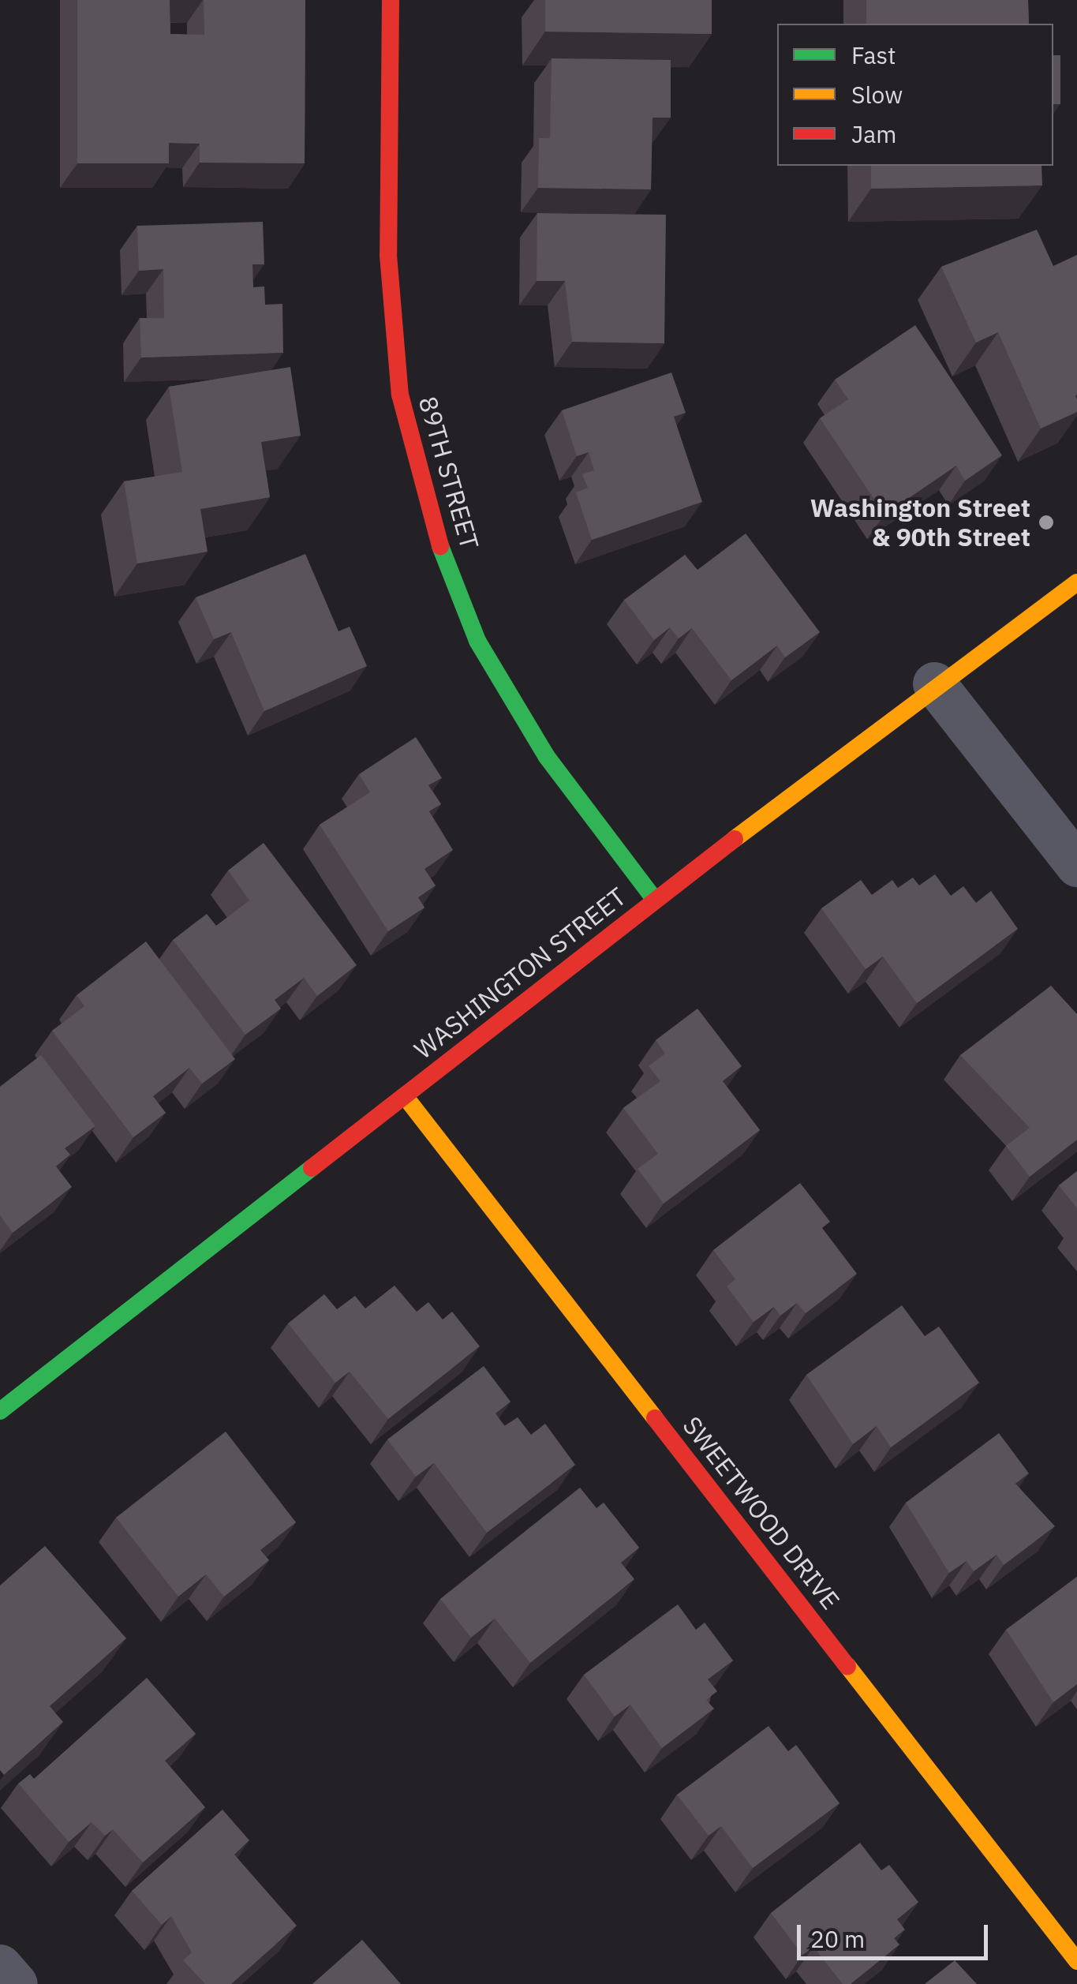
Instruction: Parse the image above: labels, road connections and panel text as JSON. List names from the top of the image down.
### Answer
{
  "streets": {
    "street": ["89TH STREET", "WASHINGTON STREET", "SWEETWOOD DRIVE"]
  },
  "crossings": [
    ["89TH STREET", "WASHINGTON STREET"],
    ["WASHINGTON STREET", "SWEETWOOD DRIVE"]
  ],
  "places": ["Washington Street & 90th Street"],
  "legend": ["Fast", "Slow", "Jam"],
  "scale_bar": "20 m"
}
